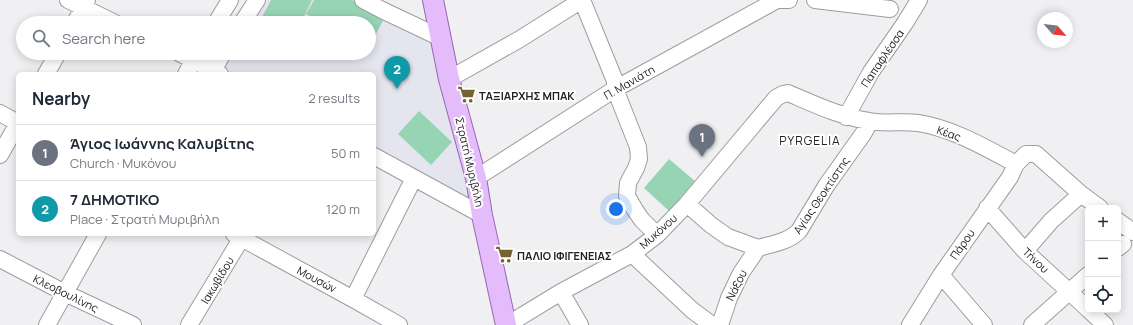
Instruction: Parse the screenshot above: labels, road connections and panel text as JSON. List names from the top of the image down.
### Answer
{
  "streets": {
    "main road": ["Στρατή Μυριβήλη"],
    "street": [
      "Παπαφλέσσα",
      "Π. Μανιάτη",
      "Κέας",
      "Αγίας Θεοκτίστης",
      "Μυκόνου",
      "Πάρου",
      "Τήνου",
      "Μουσών",
      "Ιακωβίδου",
      "Νάξου",
      "Κλεοβουλίνης"
    ]
  },
  "crossings": [
    ["Παπαφλέσσα", "Κέας"],
    ["Π. Μανιάτη", "Στρατή Μυριβήλη"],
    ["Κέας", "Αγίας Θεοκτίστης"],
    ["Κέας", "Μυκόνου"],
    ["Κέας", "Πάρου"],
    ["Στρατή Μυριβήλη", "Μυκόνου"],
    ["Αγίας Θεοκτίστης", "Νάξου"],
    ["Πάρου", "Τήνου"]
  ],
  "districts": ["PYRGELIA"],
  "places": {
    "supermarket": ["ΤΑΞΙΑΡΧΗΣ ΜΠΑΚ", "ΠΑΛΙΟ ΙΦΙΓΕΝΕΙΑΣ"]
  },
  "north": "bottom right",
  "page": {
    "search": "Search here",
    "pins": ["2", "1"],
    "heading": ["Nearby", "2 results"],
    "list": [
      {
        "mark": "1",
        "name": "Άγιος Ιωάννης Καλυβίτης",
        "note": "Church · Μυκόνου",
        "value": "50 m"
      },
      {
        "mark": "2",
        "name": "7 ΔΗΜΟΤΙΚΟ",
        "note": "Place · Στρατή Μυριβήλη",
        "value": "120 m"
      }
    ],
    "map_buttons": ["+", "−"]
  }
}
